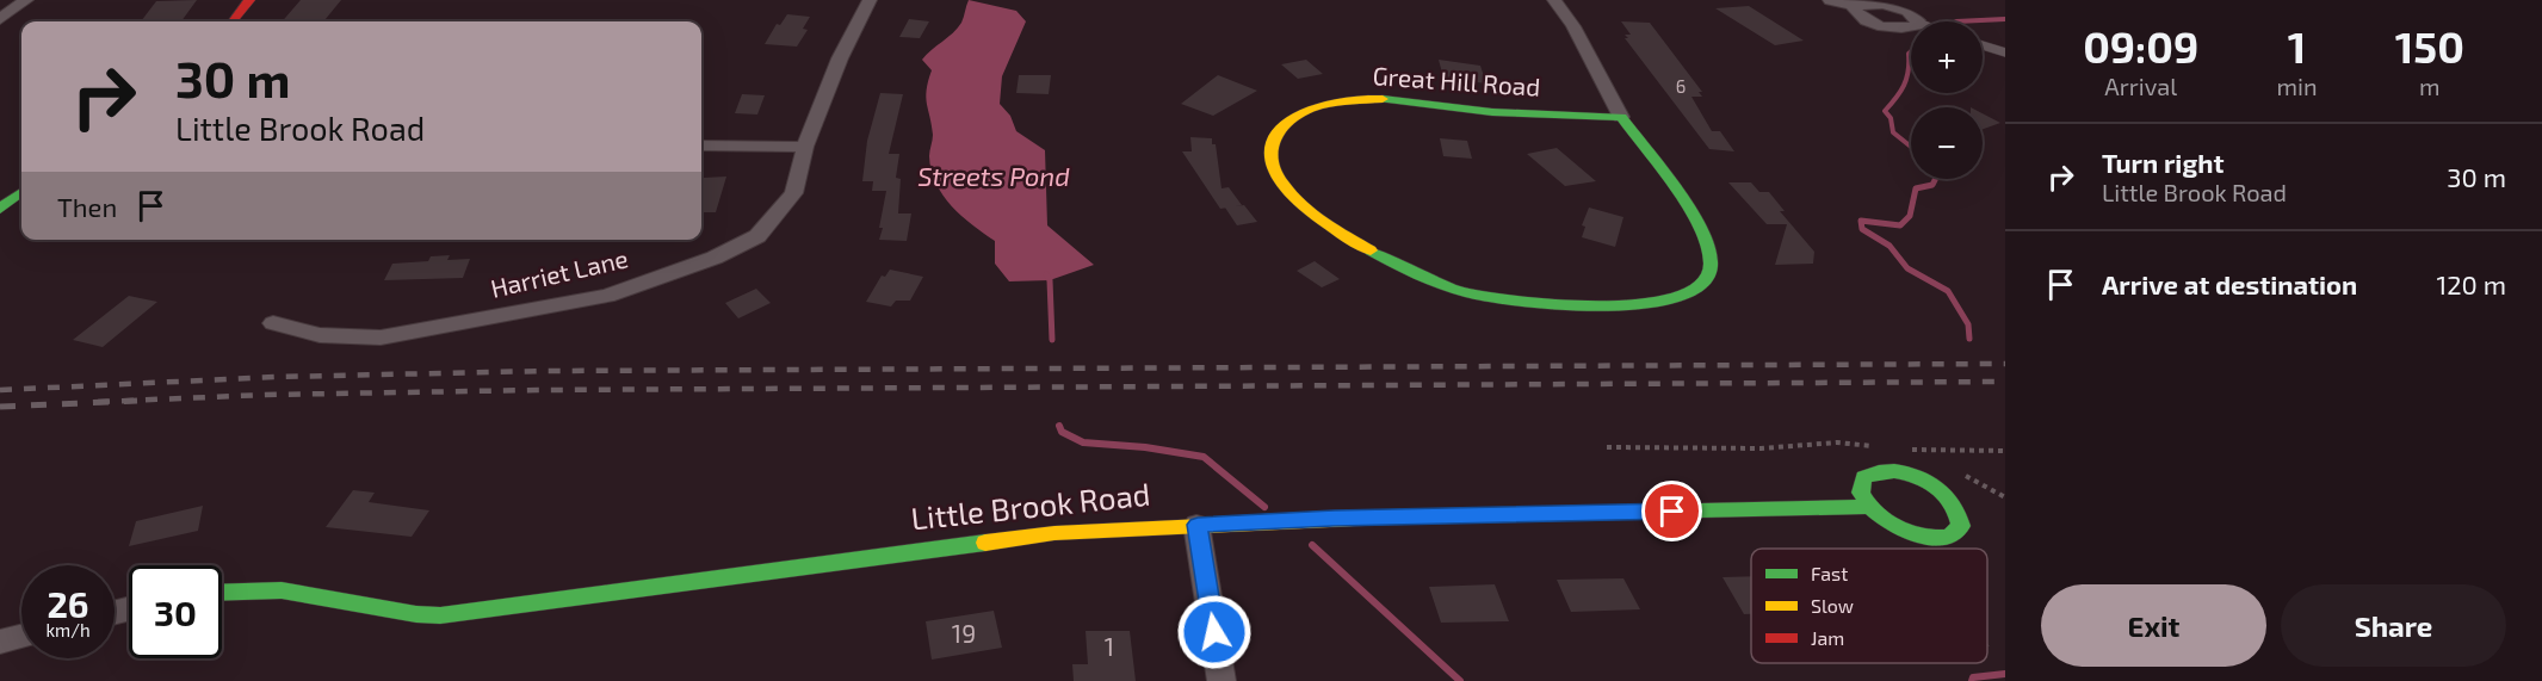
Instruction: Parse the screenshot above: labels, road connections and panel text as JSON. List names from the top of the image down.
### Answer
{
  "streets": {
    "street": ["Great Hill Road", "Harriet Lane", "Little Brook Road"]
  },
  "water": ["Streets Pond"],
  "house_numbers": ["6", "19", "1"],
  "legend": ["Fast", "Slow", "Jam"],
  "page": {
    "eta": [
      "09:09",
      "Arrival",
      "1",
      "min",
      "150",
      "m"
    ],
    "map_buttons": ["+", "−"],
    "turn": ["30 m", "Little Brook Road"],
    "list": [
      {
        "name": "Turn right",
        "note": "Little Brook Road",
        "value": "30 m"
      },
      {
        "name": "Arrive at destination",
        "value": "120 m"
      }
    ],
    "then": "Then",
    "speed": "26 km/h",
    "limit": "30",
    "buttons": ["Exit", "Share"]
  }
}
